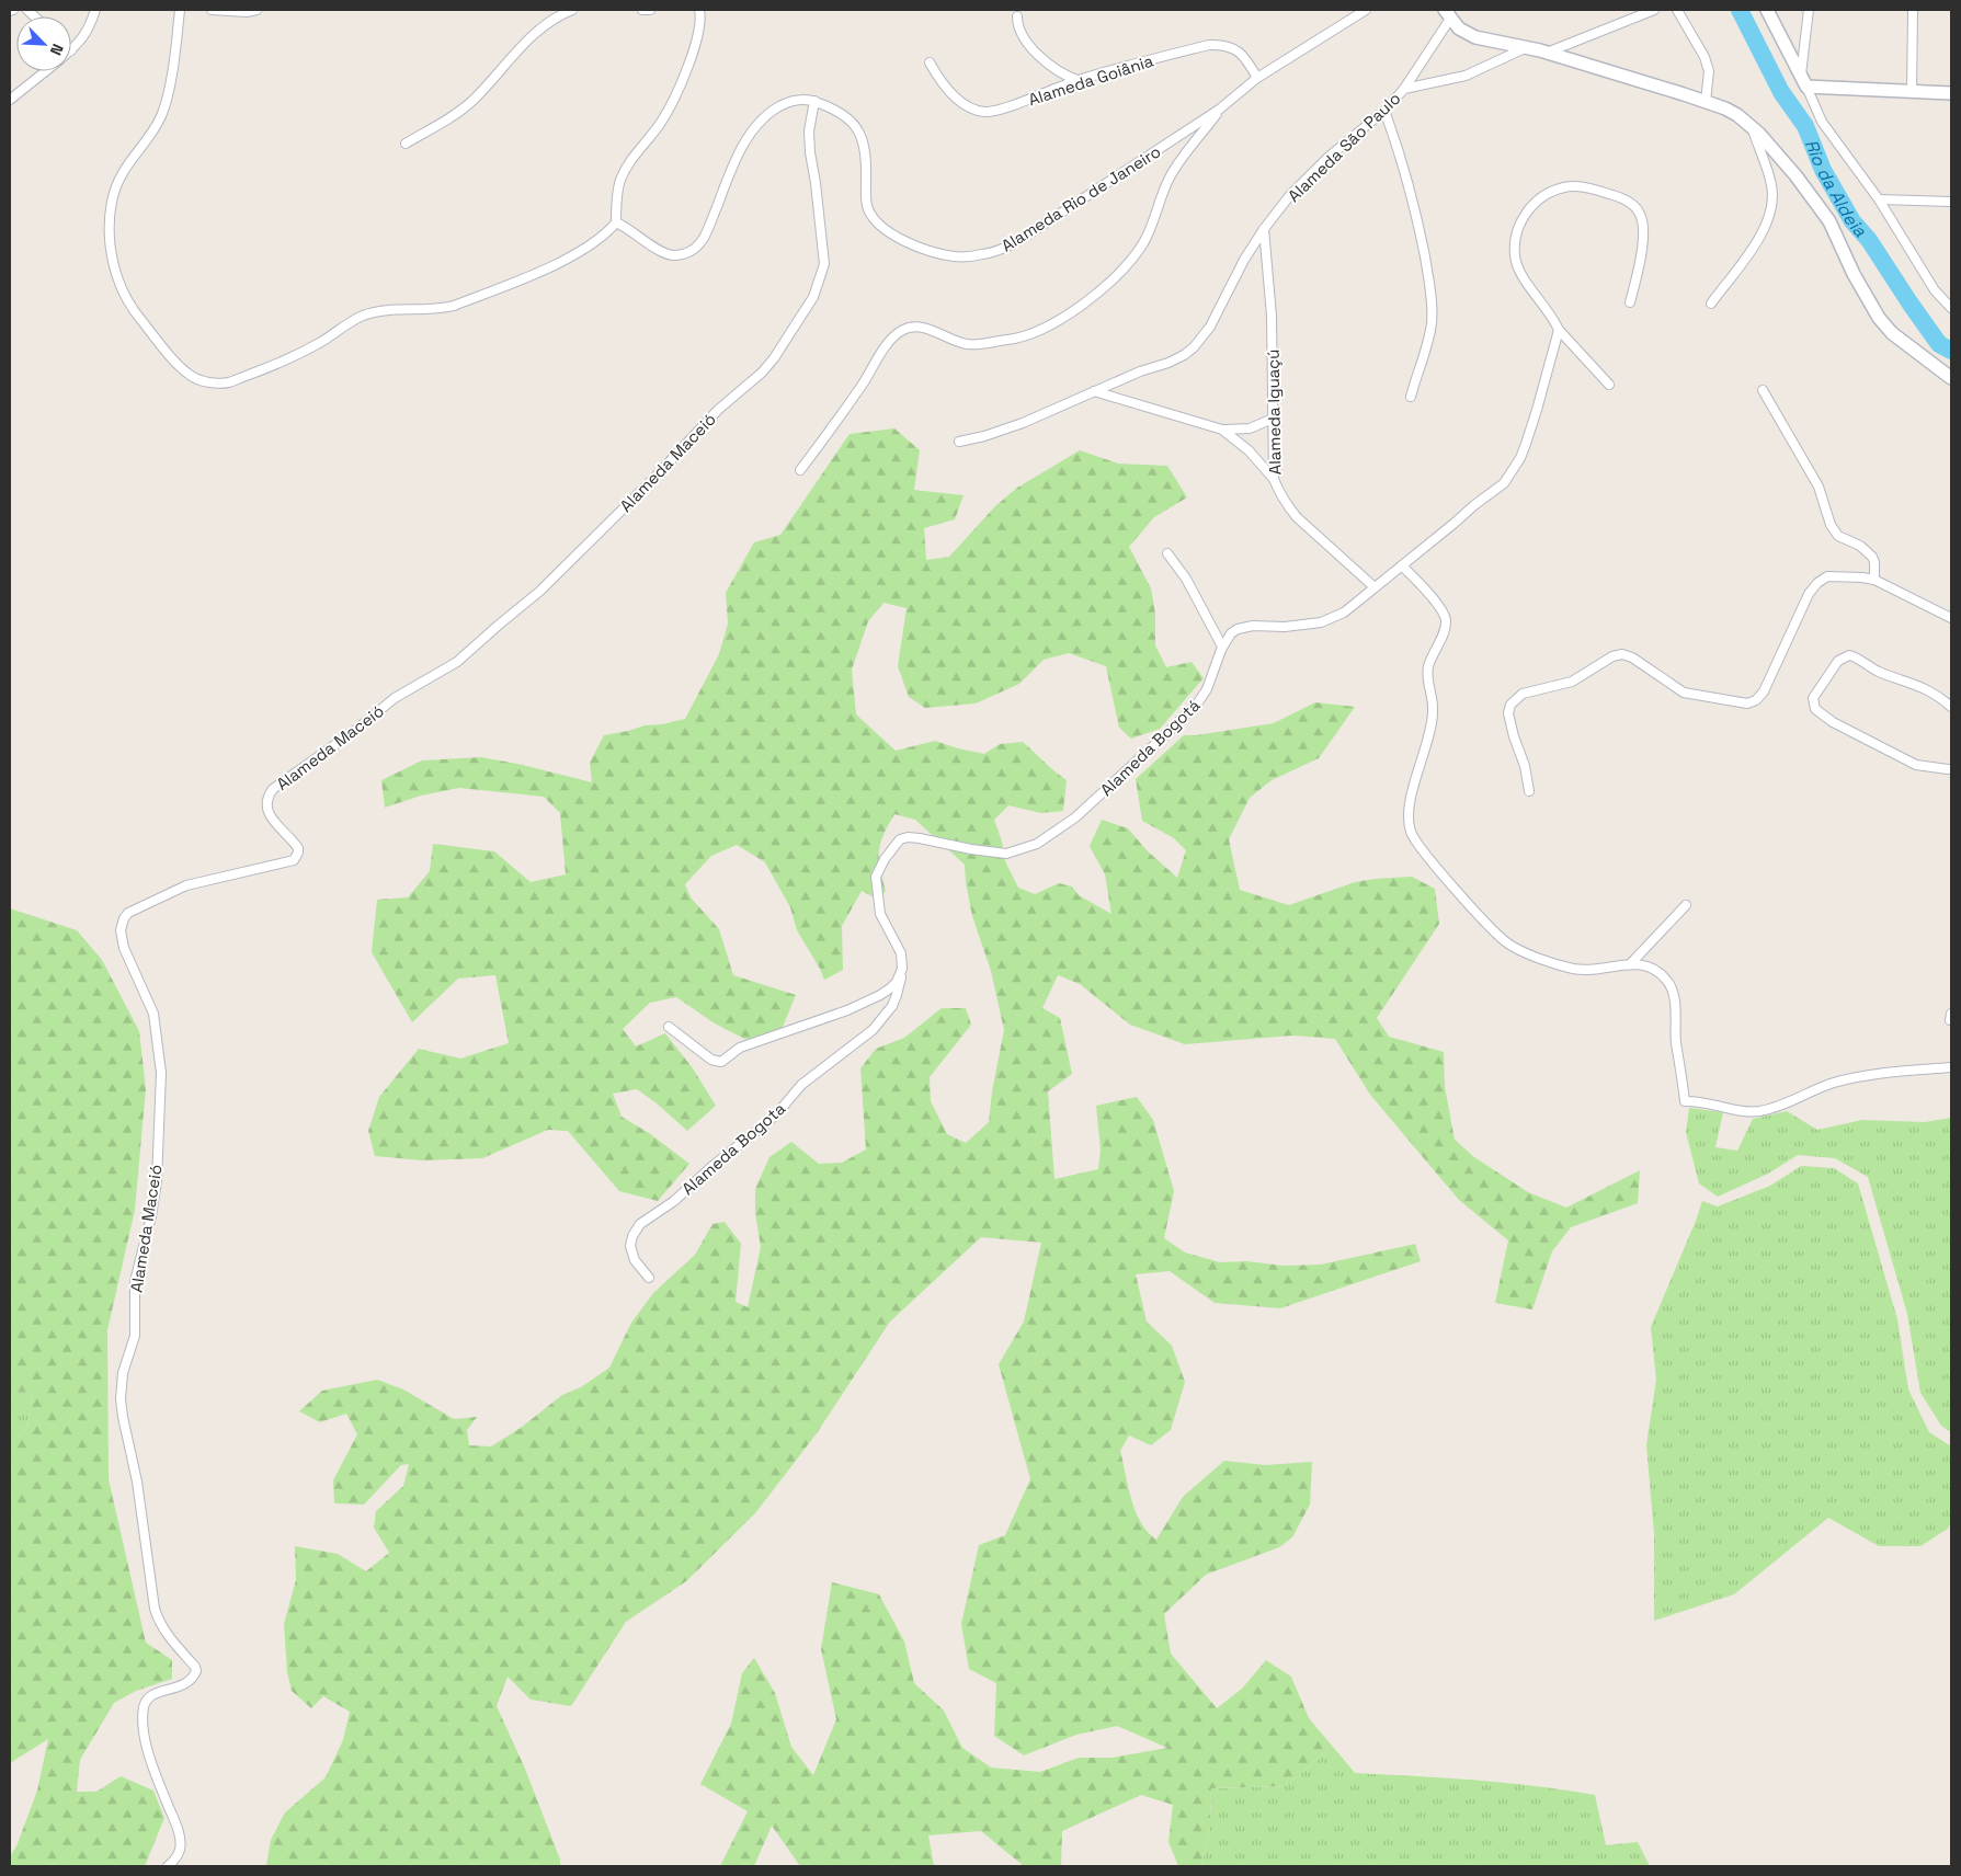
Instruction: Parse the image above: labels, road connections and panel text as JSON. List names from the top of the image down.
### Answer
{
  "streets": {
    "street": [
      "Alameda Goiânia",
      "Alameda São Paulo",
      "Alameda Rio de Janeiro",
      "Alameda Iguaçú",
      "Alameda Maceió",
      "Alameda Bogotá",
      "Alameda Bogota"
    ]
  },
  "crossings": [
    ["Alameda Goiânia", "Alameda Rio de Janeiro"],
    ["Alameda São Paulo", "Alameda Iguaçú"],
    ["Alameda Rio de Janeiro", "Alameda Maceió"],
    ["Alameda Iguaçú", "Alameda Bogotá"],
    ["Alameda Bogotá", "Alameda Bogota"]
  ],
  "water": ["Rio da Aldeia"],
  "north": "bottom right"
}
